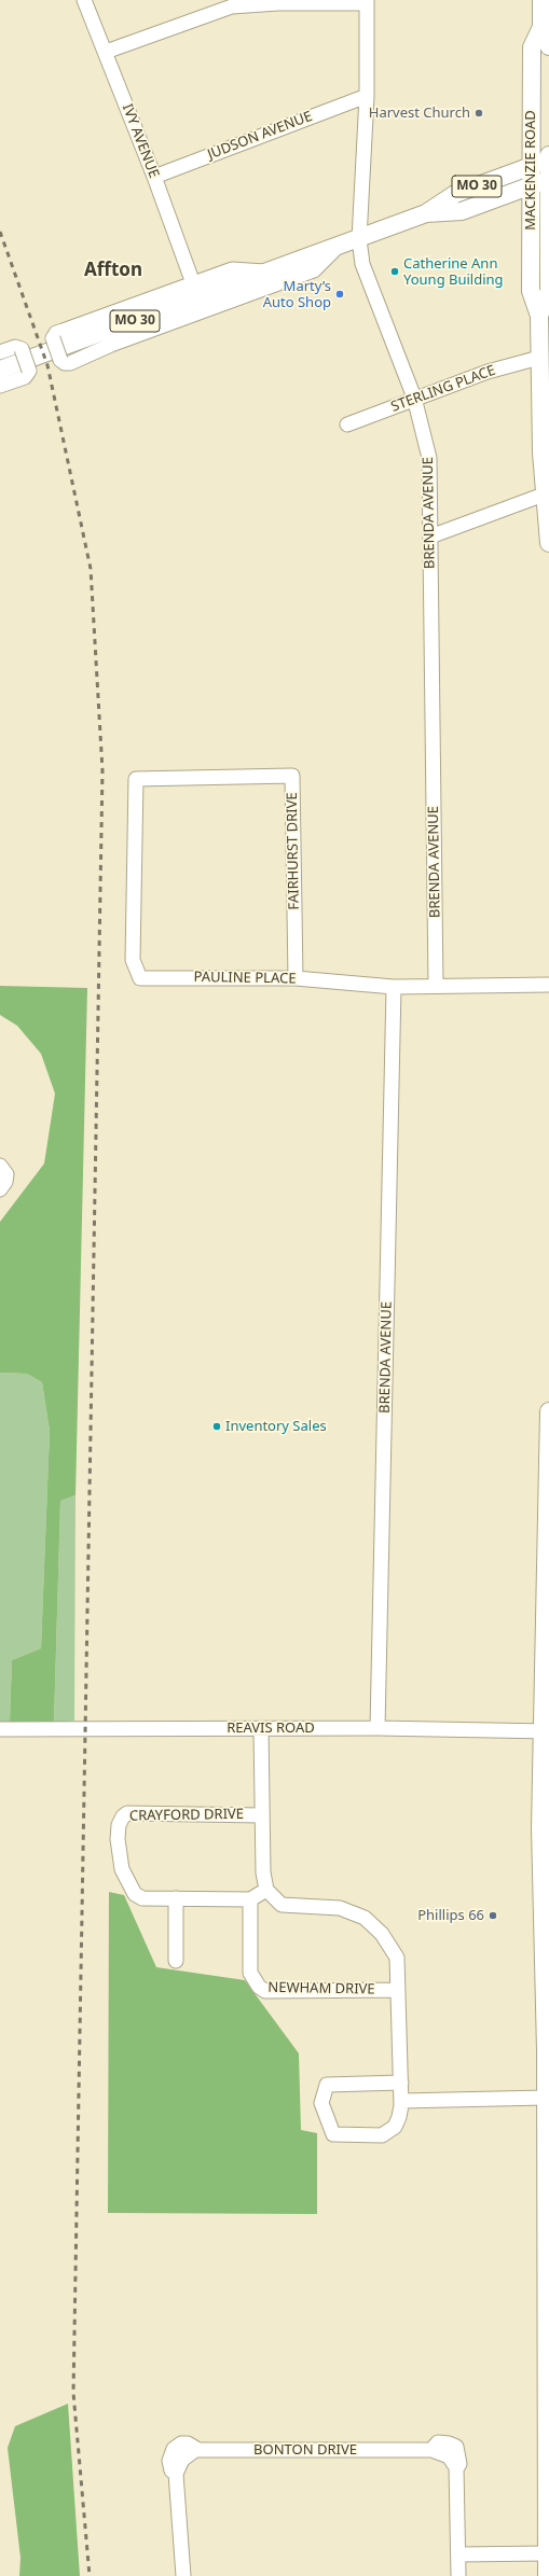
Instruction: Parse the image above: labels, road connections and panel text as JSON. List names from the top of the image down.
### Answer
{
  "streets": {
    "main road": ["MACKENZIE ROAD", "MO 30"],
    "street": [
      "JUDSON AVENUE",
      "IVY AVENUE",
      "STERLING PLACE",
      "BRENDA AVENUE",
      "FAIRHURST DRIVE",
      "PAULINE PLACE",
      "REAVIS ROAD",
      "CRAYFORD DRIVE",
      "NEWHAM DRIVE",
      "BONTON DRIVE"
    ]
  },
  "crossings": [
    ["JUDSON AVENUE", "IVY AVENUE"],
    ["JUDSON AVENUE", "BRENDA AVENUE"],
    ["MACKENZIE ROAD", "MO 30"],
    ["MACKENZIE ROAD", "STERLING PLACE"],
    ["MO 30", "BRENDA AVENUE"],
    ["STERLING PLACE", "BRENDA AVENUE"],
    ["BRENDA AVENUE", "PAULINE PLACE"],
    ["BRENDA AVENUE", "REAVIS ROAD"],
    ["FAIRHURST DRIVE", "PAULINE PLACE"],
    ["CRAYFORD DRIVE", "NEWHAM DRIVE"]
  ],
  "districts": ["Affton"],
  "places": [
    "Harvest Church",
    "Catherine Ann Young Building",
    "Marty’s Auto Shop",
    "Inventory Sales",
    "Phillips 66"
  ]
}
